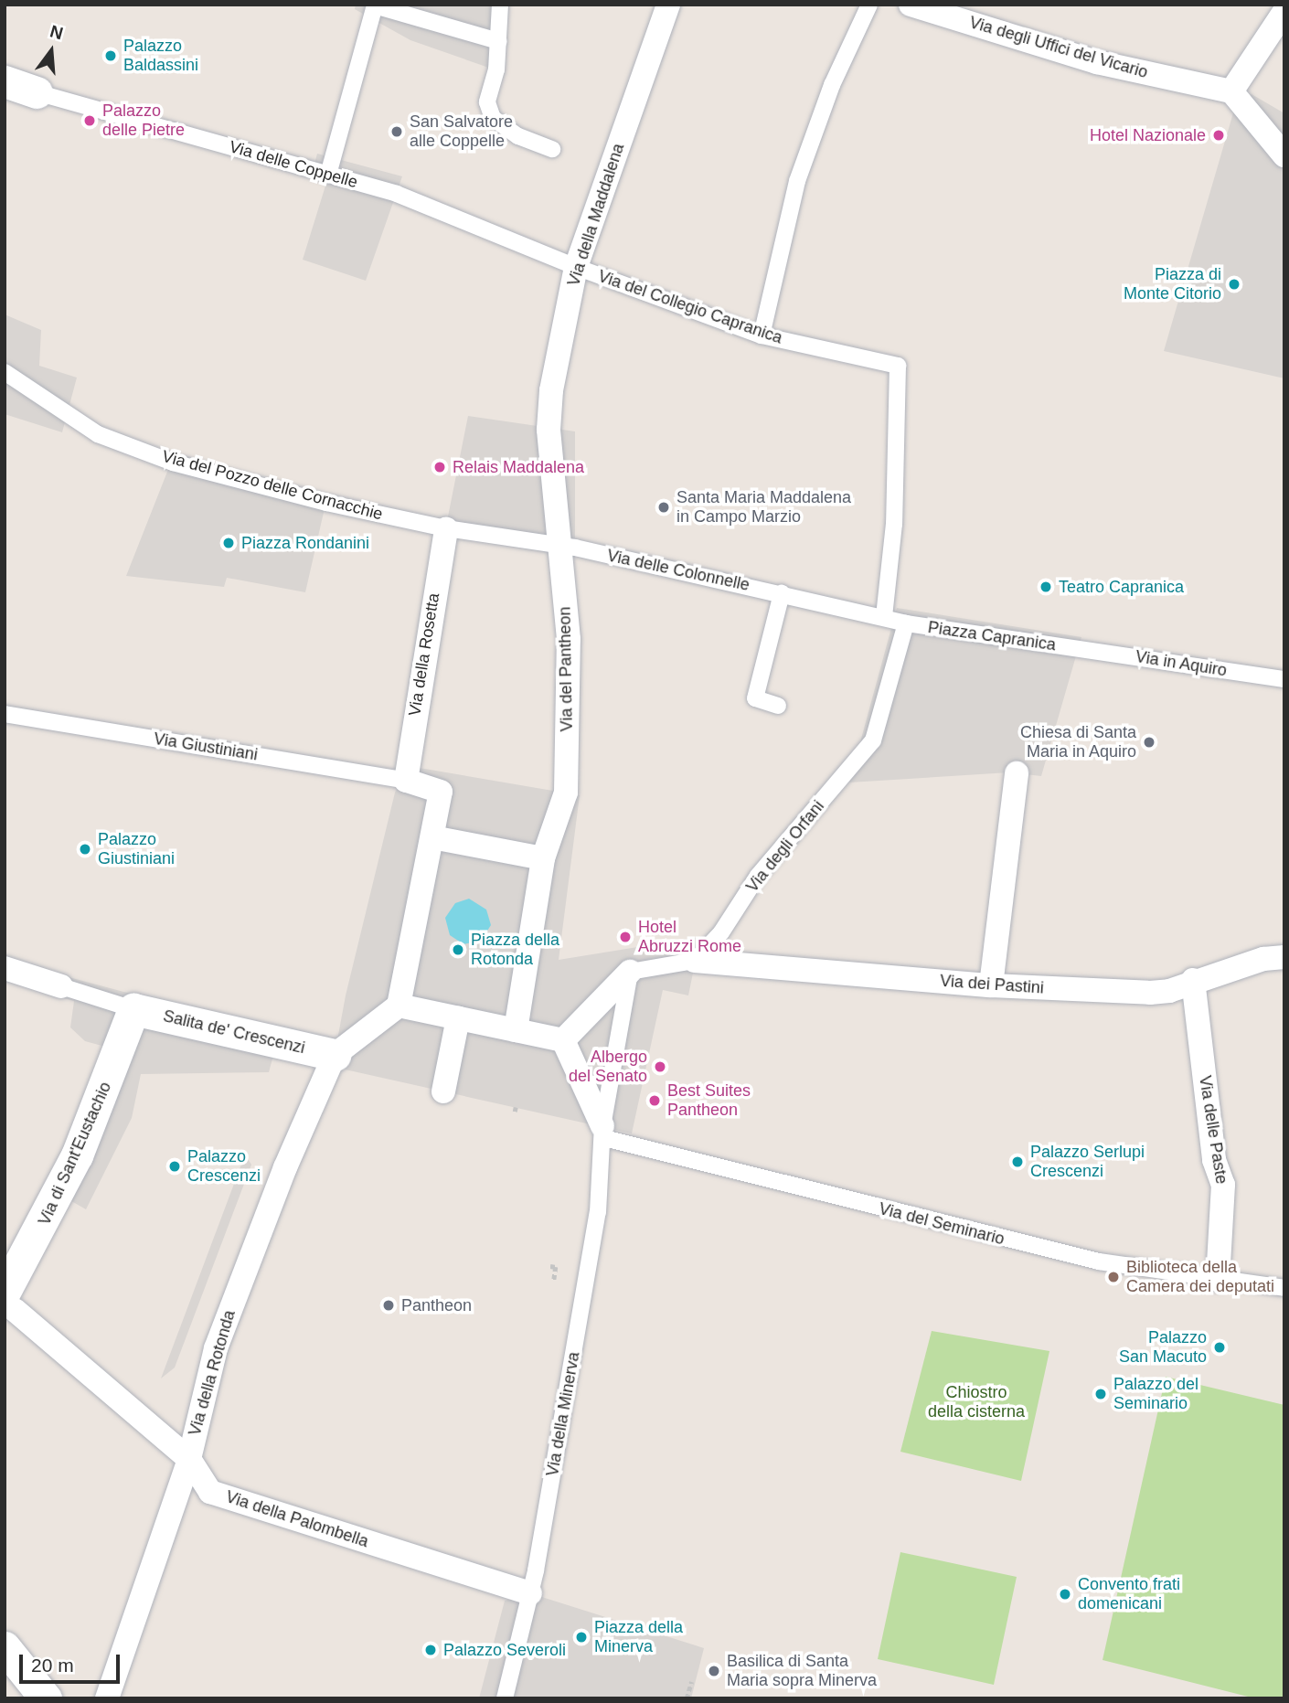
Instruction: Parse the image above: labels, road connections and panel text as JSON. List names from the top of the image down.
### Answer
{
  "streets": {
    "street": [
      "Via degli Uffici del Vicario",
      "Via delle Coppelle",
      "Via della Maddalena",
      "Via della Rosetta",
      "Via del Pantheon",
      "Via dei Pastini",
      "Salita de' Crescenzi",
      "Via delle Paste",
      "Via di Sant'Eustachio",
      "Via della Rotonda",
      "Via della Palombella"
    ],
    "lane": [
      "Via del Collegio Capranica",
      "Via del Pozzo delle Cornacchie",
      "Via delle Colonnelle",
      "Piazza Capranica",
      "Via in Aquiro",
      "Via Giustiniani",
      "Via degli Orfani",
      "Via del Seminario",
      "Via della Minerva"
    ]
  },
  "crossings": [
    ["Via delle Coppelle", "Via della Maddalena"],
    ["Via delle Coppelle", "Via del Collegio Capranica"],
    ["Via della Maddalena", "Via del Collegio Capranica"],
    ["Via della Maddalena", "Via del Pozzo delle Cornacchie"],
    ["Via della Maddalena", "Via delle Colonnelle"],
    ["Via della Maddalena", "Via del Pantheon"],
    ["Via del Collegio Capranica", "Via delle Colonnelle"],
    ["Via del Collegio Capranica", "Piazza Capranica"],
    ["Via del Pozzo delle Cornacchie", "Via delle Colonnelle"],
    ["Via del Pozzo delle Cornacchie", "Via della Rosetta"],
    ["Via del Pozzo delle Cornacchie", "Via del Pantheon"],
    ["Via delle Colonnelle", "Piazza Capranica"],
    ["Via delle Colonnelle", "Via del Pantheon"],
    ["Piazza Capranica", "Via in Aquiro"],
    ["Piazza Capranica", "Via degli Orfani"],
    ["Via della Rosetta", "Via Giustiniani"],
    ["Via degli Orfani", "Via dei Pastini"],
    ["Via dei Pastini", "Via delle Paste"],
    ["Salita de' Crescenzi", "Via di Sant'Eustachio"],
    ["Salita de' Crescenzi", "Via della Rotonda"],
    ["Via delle Paste", "Via del Seminario"],
    ["Via di Sant'Eustachio", "Via della Palombella"],
    ["Via del Seminario", "Via della Minerva"],
    ["Via della Rotonda", "Via della Palombella"],
    ["Via della Minerva", "Via della Palombella"]
  ],
  "parks": ["Chiostro della cisterna"],
  "places": [
    "Palazzo Baldassini",
    "Palazzo delle Pietre",
    "San Salvatore alle Coppelle",
    "Hotel Nazionale",
    "Piazza di Monte Citorio",
    "Relais Maddalena",
    "Santa Maria Maddalena in Campo Marzio",
    "Piazza Rondanini",
    "Teatro Capranica",
    "Chiesa di Santa Maria in Aquiro",
    "Palazzo Giustiniani",
    "Hotel Abruzzi Rome",
    "Piazza della Rotonda",
    "Albergo del Senato",
    "Best Suites Pantheon",
    "Palazzo Serlupi Crescenzi",
    "Palazzo Crescenzi",
    "Biblioteca della Camera dei deputati",
    "Pantheon",
    "Palazzo San Macuto",
    "Palazzo del Seminario",
    "Convento frati domenicani",
    "Piazza della Minerva",
    "Palazzo Severoli",
    "Basilica di Santa Maria sopra Minerva"
  ],
  "scale_bar": "20 m",
  "north": "top"
}
